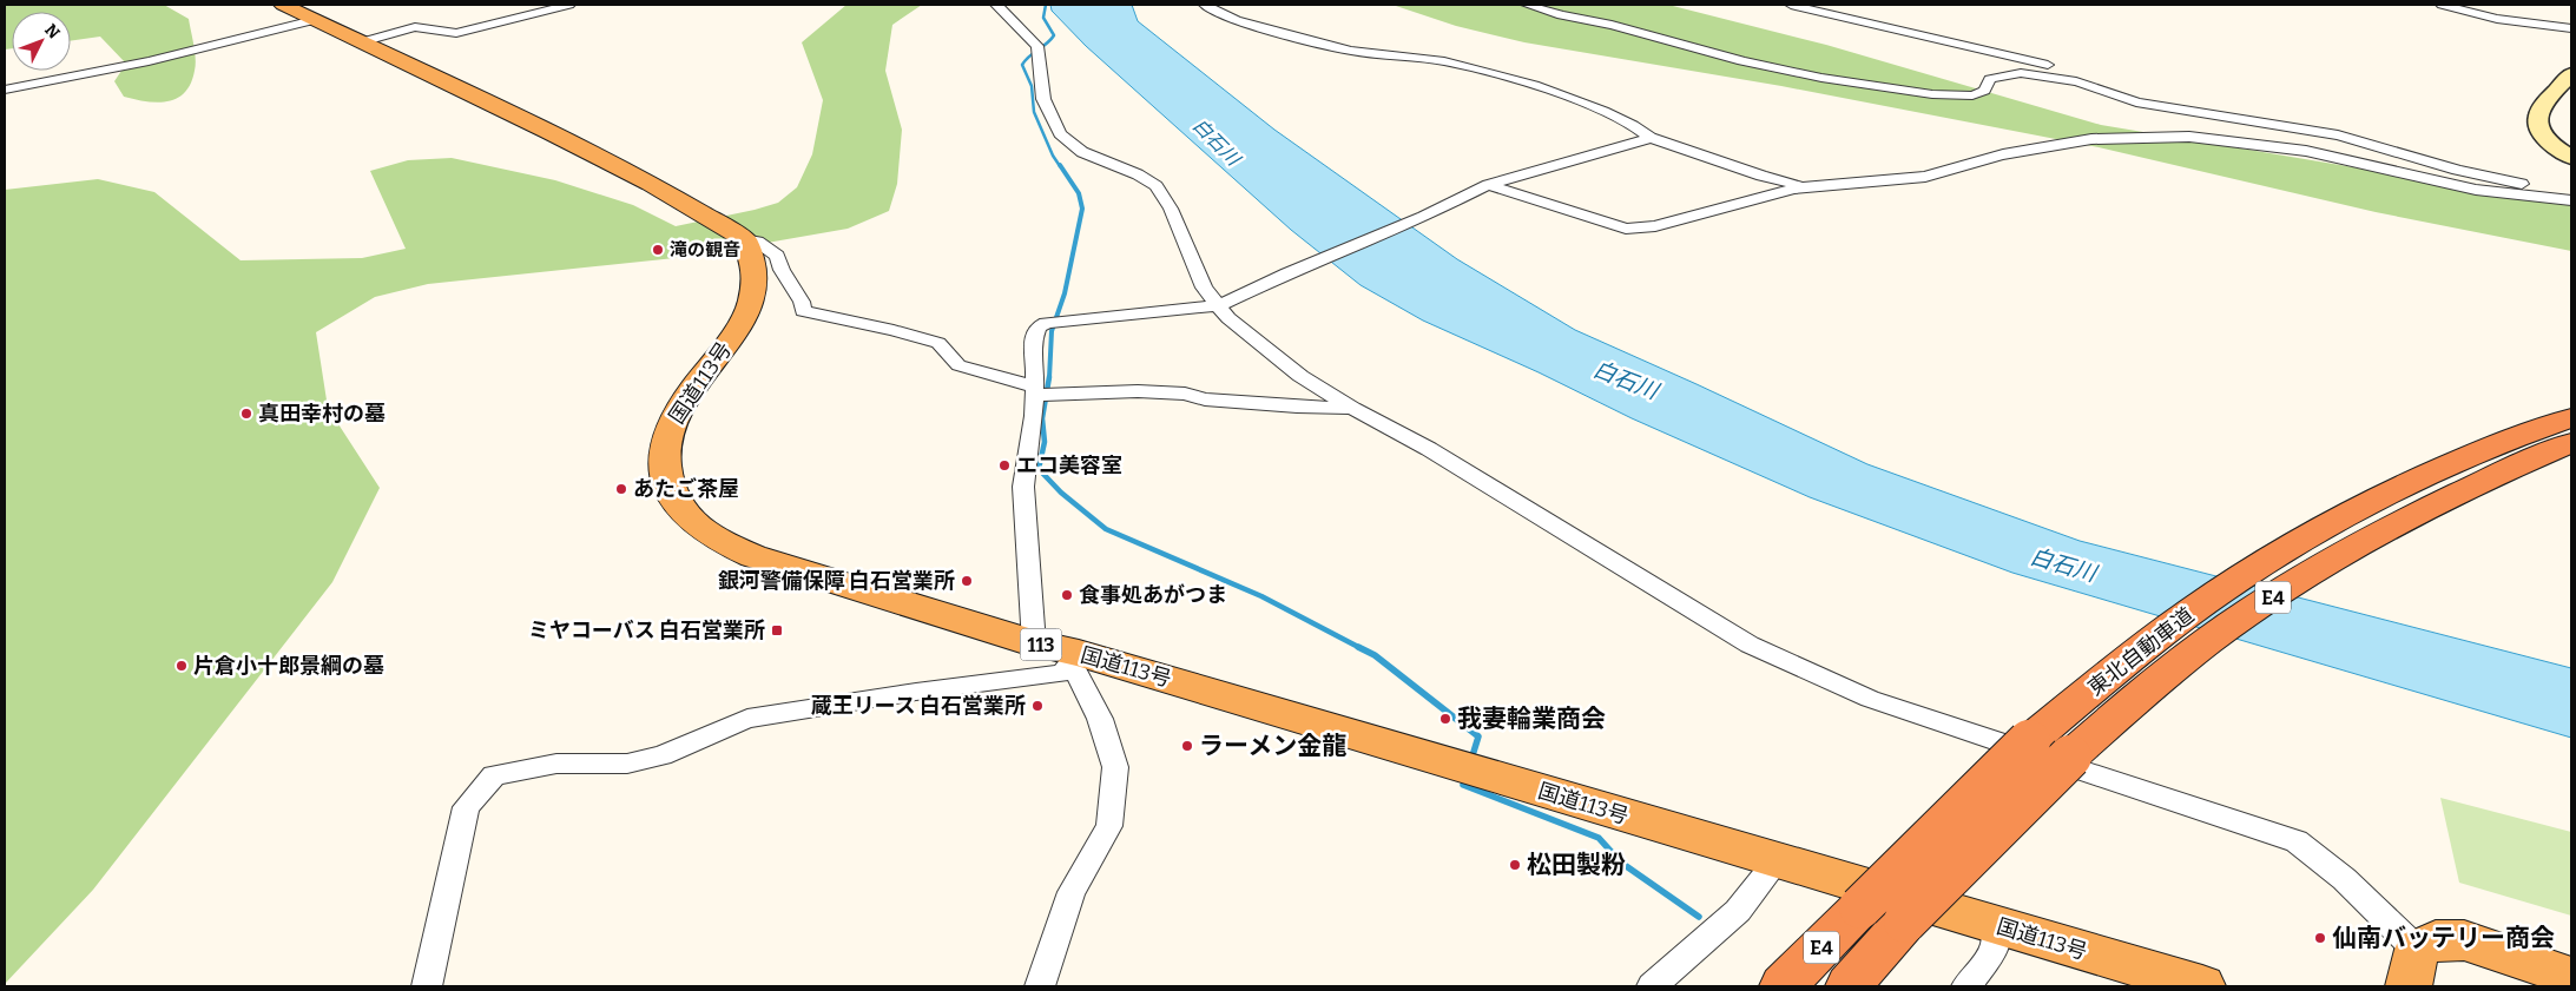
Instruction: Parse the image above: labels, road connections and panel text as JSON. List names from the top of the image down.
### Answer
{
  "streets": {
    "highway": [
      "国道113号",
      "E4",
      "113",
      "東北自動車道"
    ]
  },
  "water": ["白石川"],
  "places": {
    "other": [
      "滝の観音",
      "真田幸村の墓",
      "エコ美容室",
      "あたご茶屋",
      "銀河警備保障 白石営業所",
      "食事処あがつま",
      "片倉小十郎景綱の墓",
      "蔵王リース 白石営業所",
      "我妻輪業商会",
      "ラーメン金龍",
      "松田製粉",
      "仙南バッテリー商会"
    ],
    "transit": ["ミヤコーバス 白石営業所"]
  },
  "north": "top right"
}
